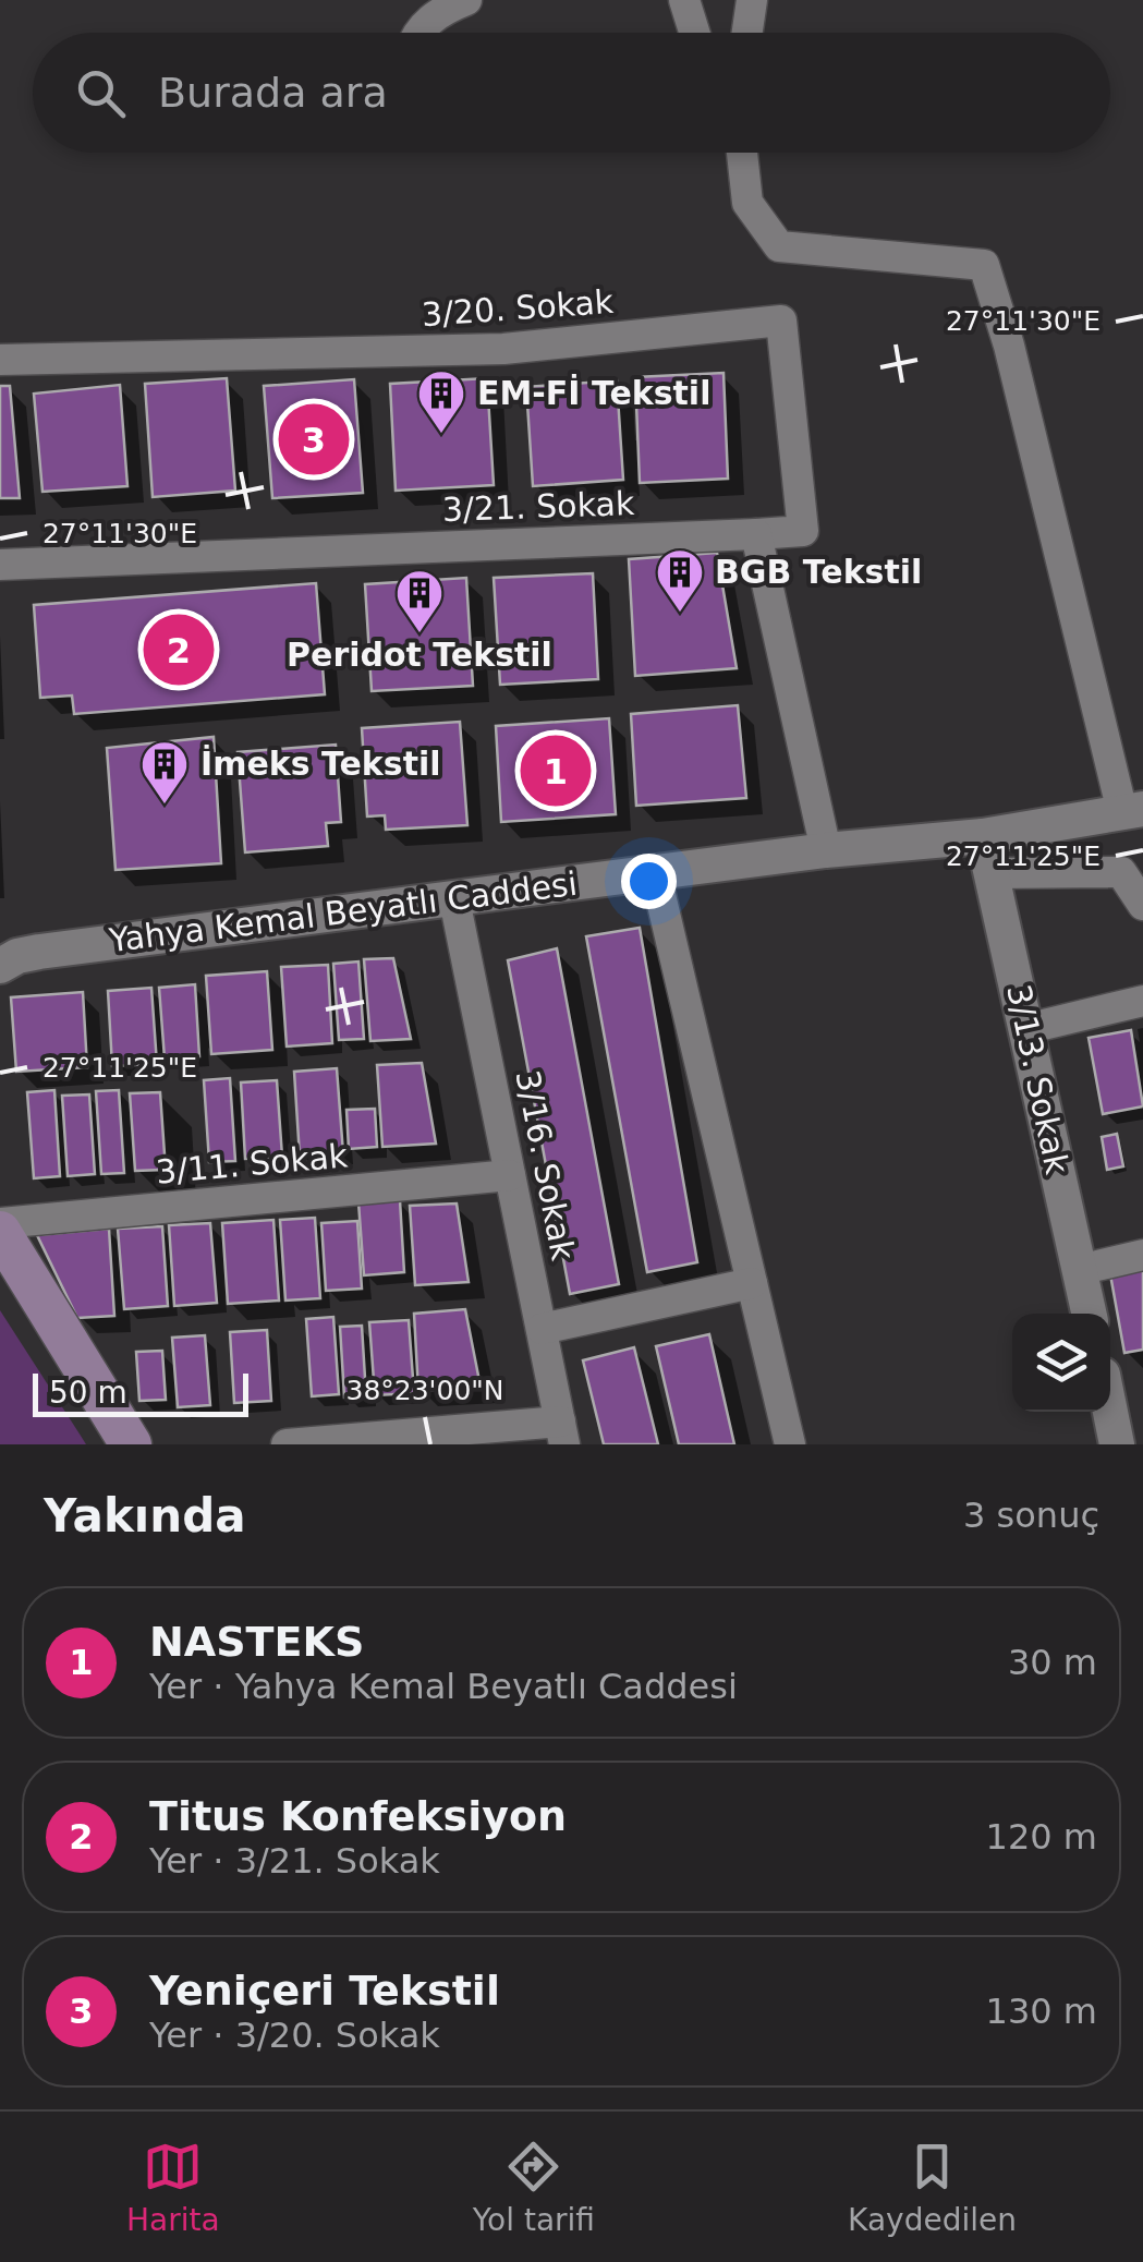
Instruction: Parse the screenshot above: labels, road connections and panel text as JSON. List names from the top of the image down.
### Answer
{
  "streets": {
    "street": [
      "3/20. Sokak",
      "3/21. Sokak",
      "Yahya Kemal Beyatlı Caddesi",
      "3/13. Sokak",
      "3/11. Sokak",
      "3/16. Sokak"
    ]
  },
  "crossings": [
    ["3/20. Sokak", "3/21. Sokak"],
    ["Yahya Kemal Beyatlı Caddesi", "3/13. Sokak"],
    ["Yahya Kemal Beyatlı Caddesi", "3/16. Sokak"],
    ["3/11. Sokak", "3/16. Sokak"]
  ],
  "places": {
    "building": [
      "EM-Fİ Tekstil",
      "BGB Tekstil",
      "Peridot Tekstil",
      "İmeks Tekstil"
    ]
  },
  "scale_bar": "50 m",
  "page": {
    "search": "Burada ara",
    "pins": ["3", "2", "1"],
    "scale": "50 m",
    "heading": ["Yakında", "3 sonuç"],
    "list": [
      {
        "mark": "1",
        "name": "NASTEKS",
        "note": "Yer · Yahya Kemal Beyatlı Caddesi",
        "value": "30 m"
      },
      {
        "mark": "2",
        "name": "Titus Konfeksiyon",
        "note": "Yer · 3/21. Sokak",
        "value": "120 m"
      },
      {
        "mark": "3",
        "name": "Yeniçeri Tekstil",
        "note": "Yer · 3/20. Sokak",
        "value": "130 m"
      }
    ],
    "nav": ["Harita", "Yol tarifi", "Kaydedilen"]
  },
  "coordinates": ["27°11'30\"E", "27°11'25\"E", "38°23'00\"N"]
}
